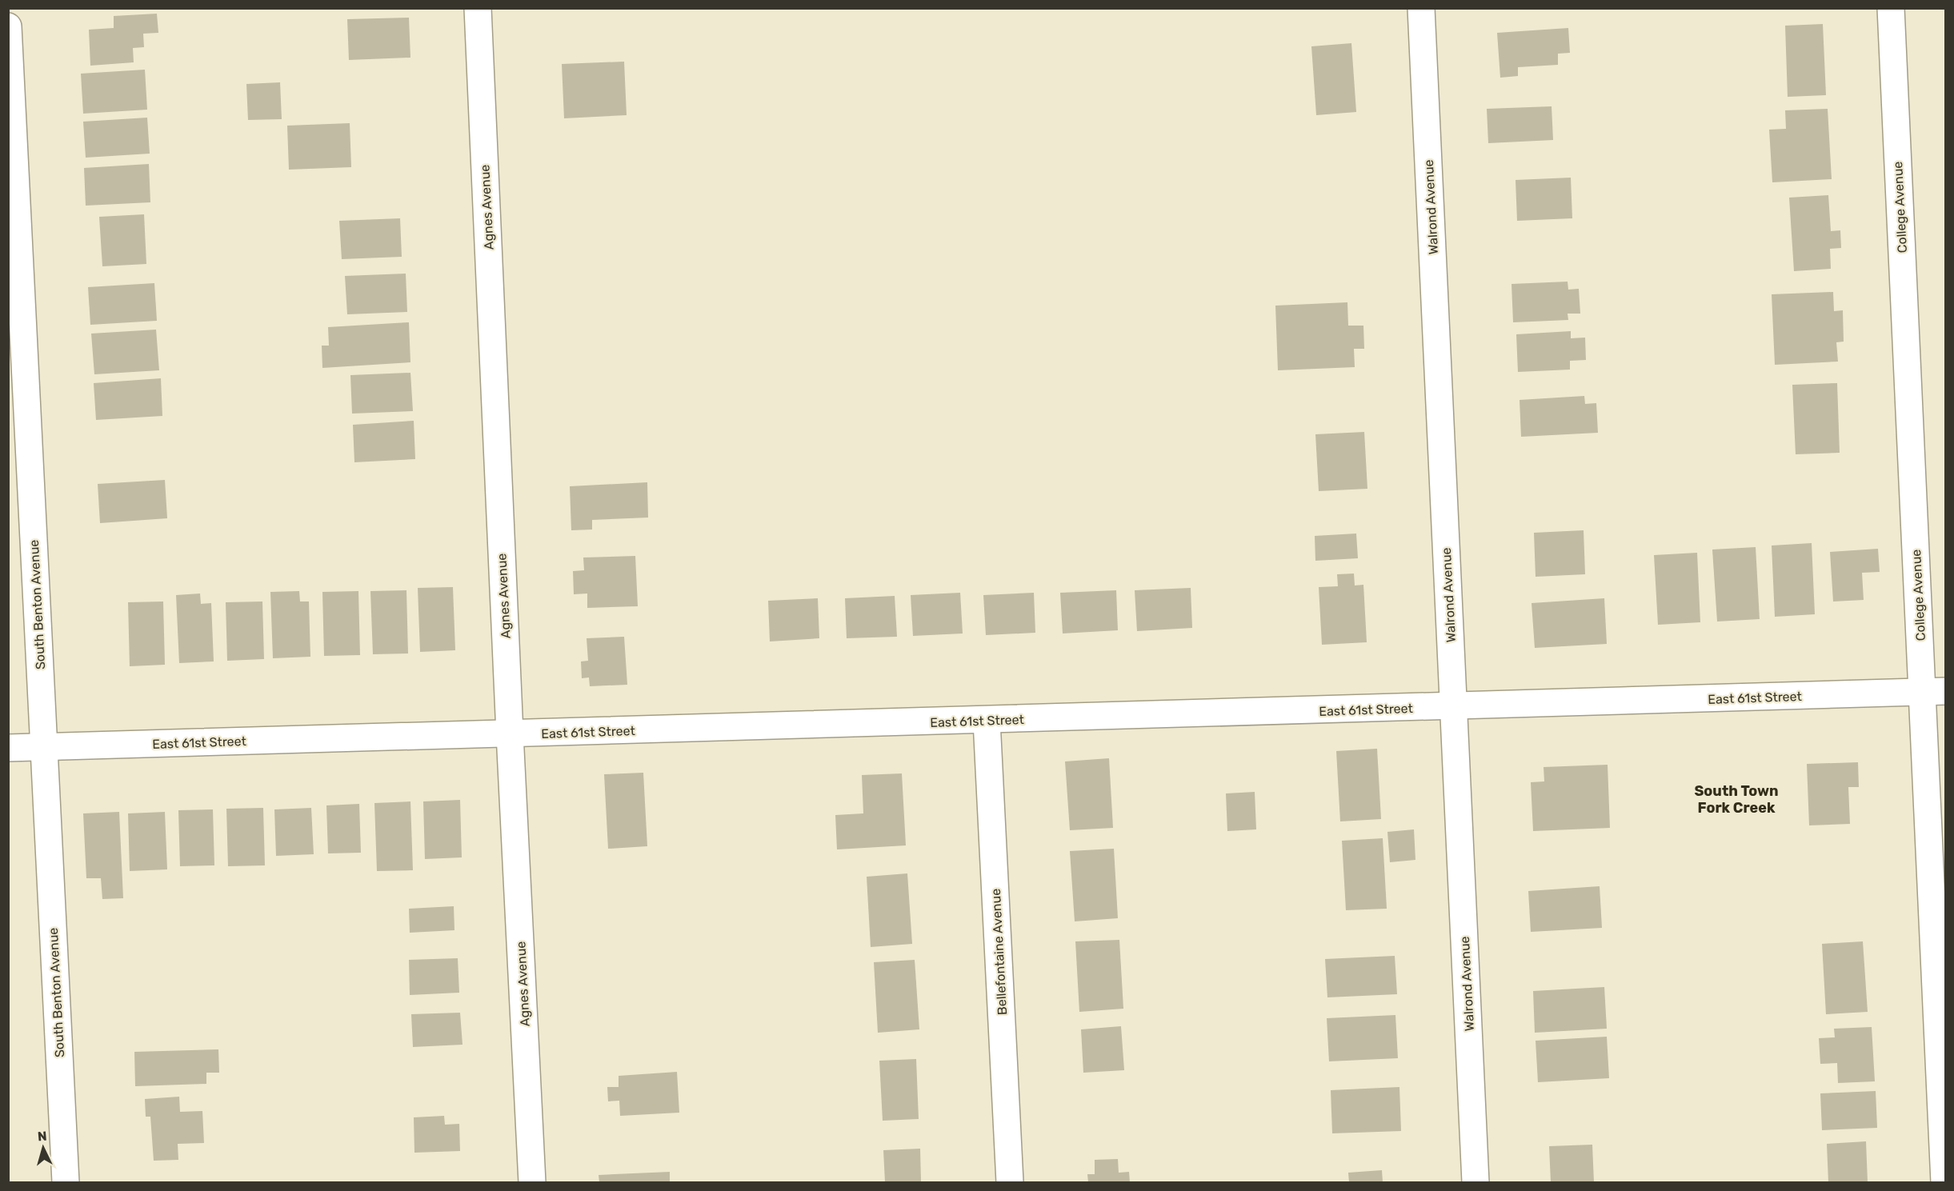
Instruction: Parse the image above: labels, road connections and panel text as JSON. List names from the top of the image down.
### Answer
{
  "streets": {
    "street": [
      "Agnes Avenue",
      "Walrond Avenue",
      "College Avenue",
      "South Benton Avenue",
      "East 61st Street",
      "Bellefontaine Avenue"
    ]
  },
  "crossings": [
    ["Agnes Avenue", "East 61st Street"],
    ["Walrond Avenue", "East 61st Street"],
    ["College Avenue", "East 61st Street"],
    ["South Benton Avenue", "East 61st Street"],
    ["East 61st Street", "Bellefontaine Avenue"]
  ],
  "districts": ["South Town Fork Creek"],
  "north": "top"
}
